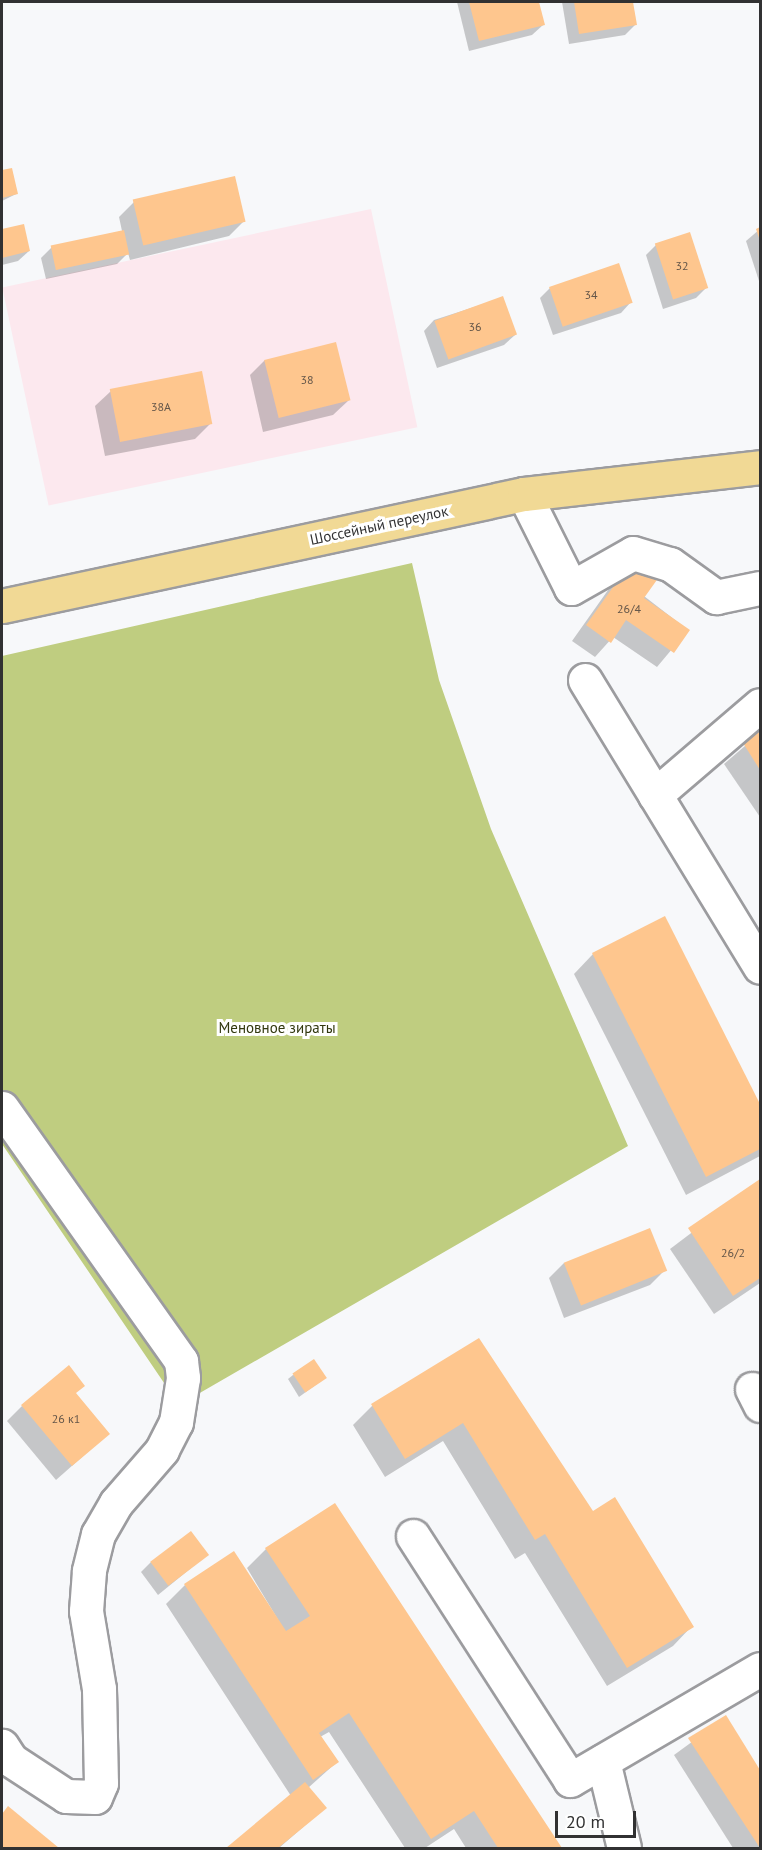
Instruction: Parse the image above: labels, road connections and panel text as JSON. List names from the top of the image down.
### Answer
{
  "streets": {
    "main road": ["Шоссейный переулок"]
  },
  "parks": ["Меновное зираты"],
  "house_numbers": [
    "32",
    "34",
    "36",
    "38",
    "38А",
    "26/4",
    "26/2",
    "26 к1"
  ],
  "scale_bar": "20 m"
}
